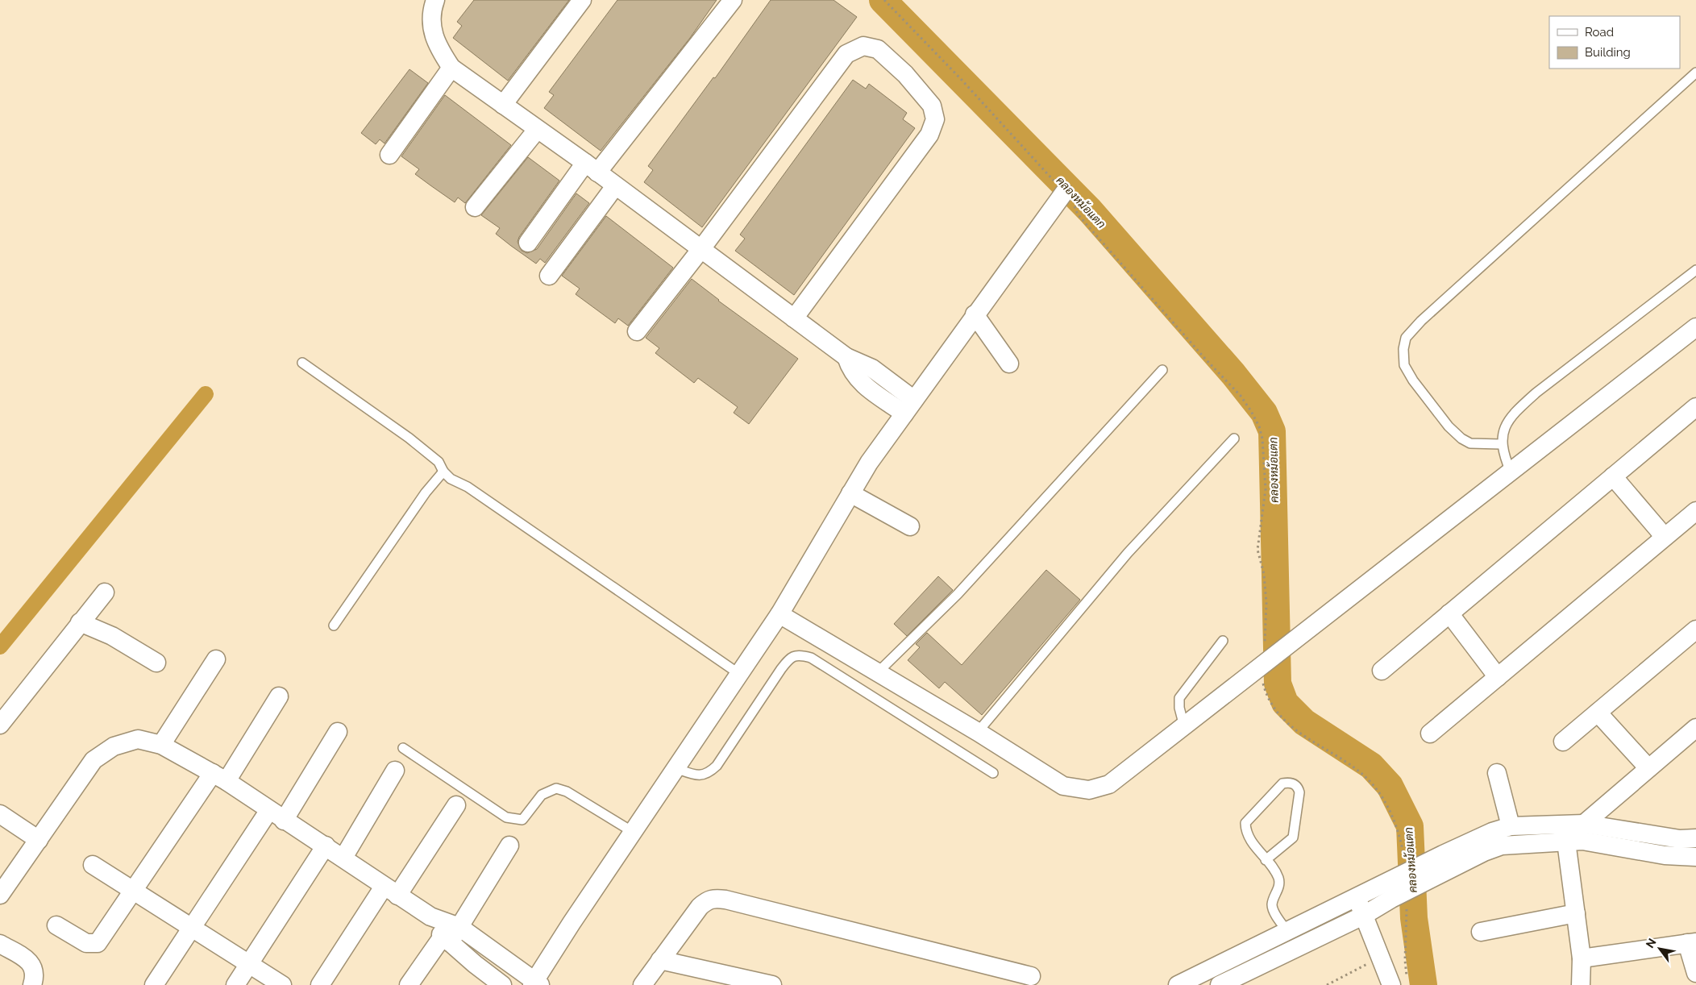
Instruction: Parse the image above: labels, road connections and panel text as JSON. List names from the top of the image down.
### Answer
{
  "water": ["คลองหม้อแตก"],
  "legend": ["Road", "Building"],
  "north": "top left"
}
